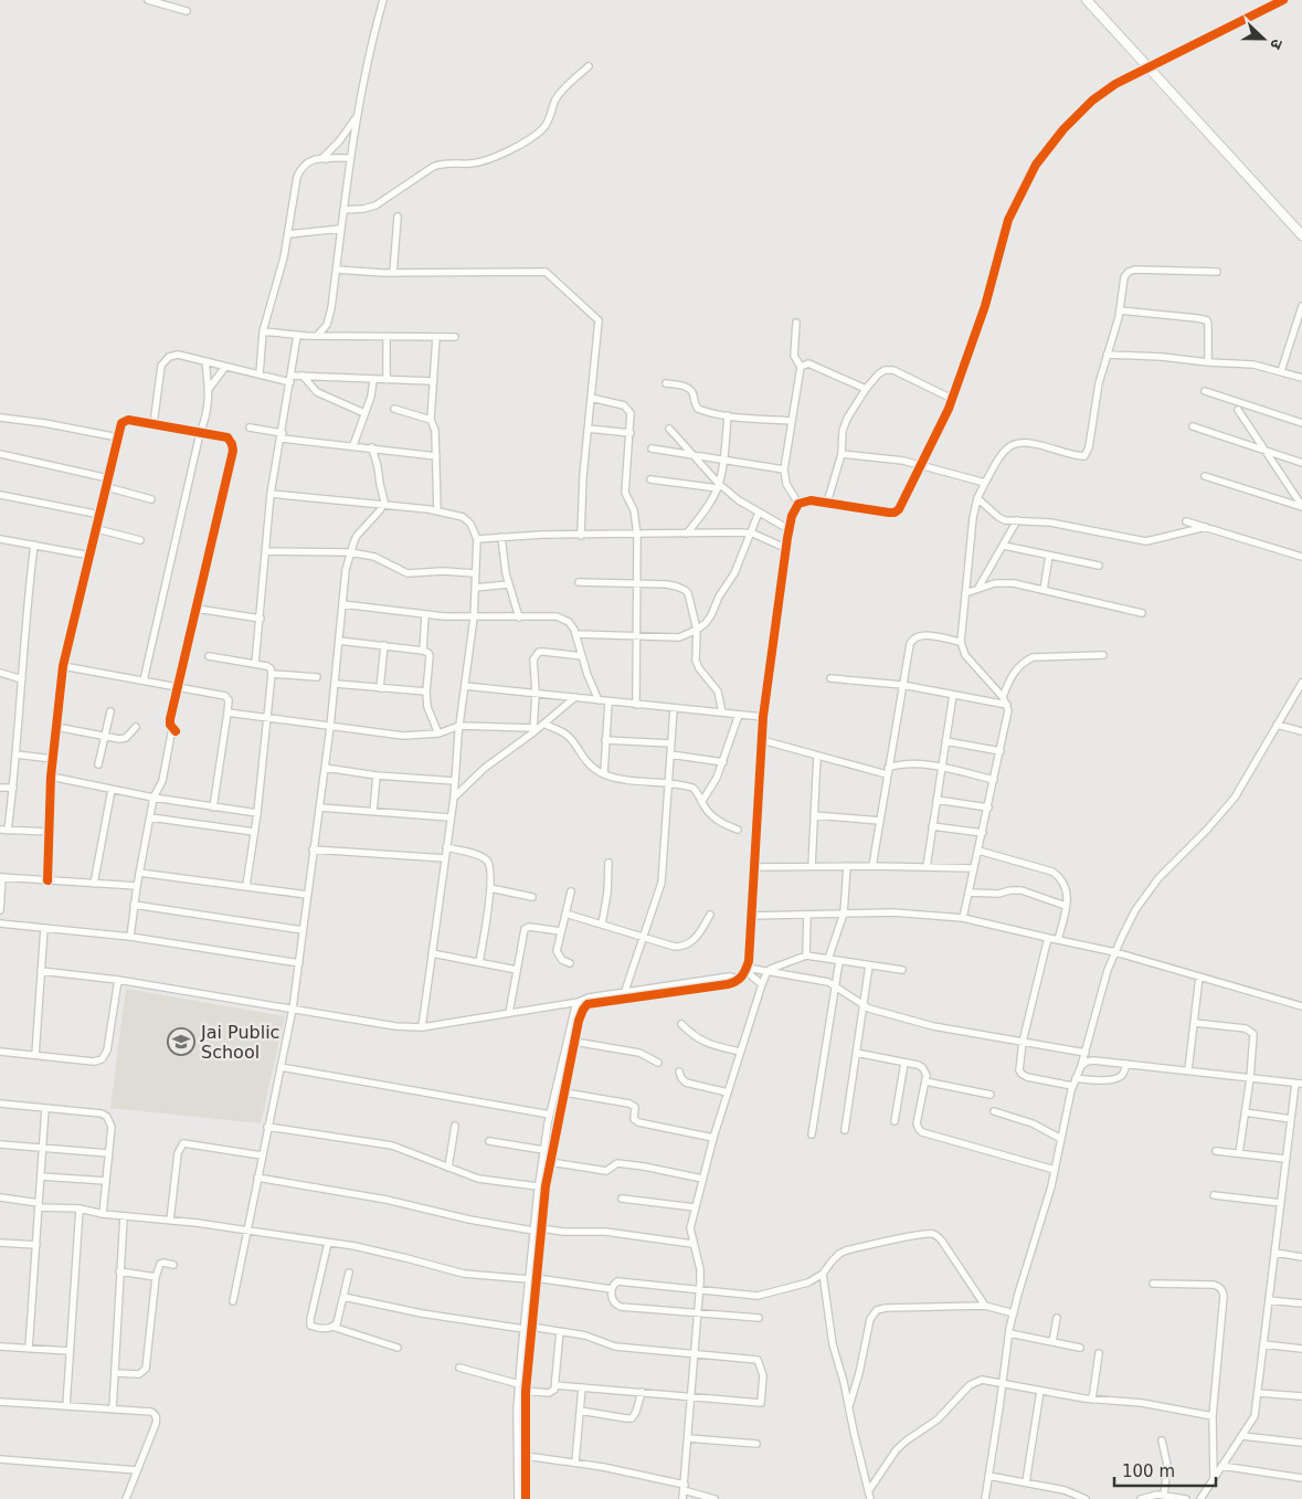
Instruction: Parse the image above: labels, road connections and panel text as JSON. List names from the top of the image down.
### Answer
{
  "places": {
    "school or university": ["Jai Public School"]
  },
  "scale_bar": "100 m",
  "north": "right"
}
